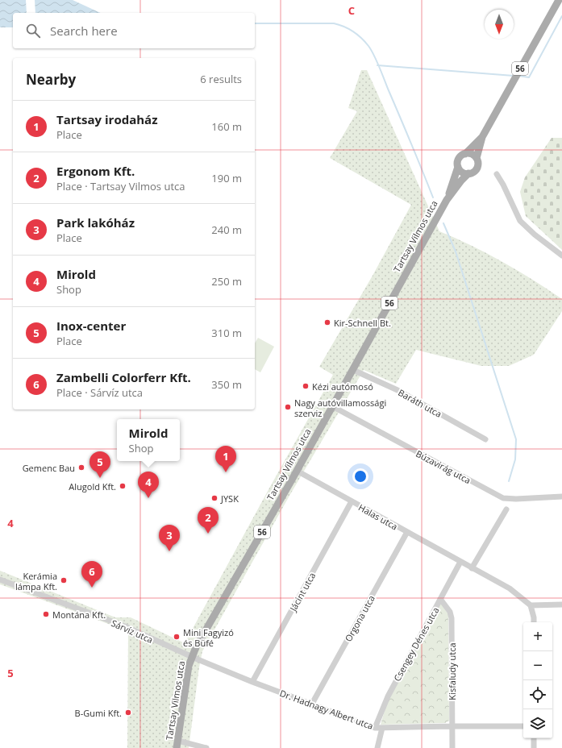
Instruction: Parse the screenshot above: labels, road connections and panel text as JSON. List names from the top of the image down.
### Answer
{
  "streets": {
    "main road": ["56", "Tartsay Vilmos utca"],
    "street": [
      "Baráth utca",
      "Búzavirág utca",
      "Halas utca",
      "Jácint utca",
      "Orgona utca",
      "Sárvíz utca",
      "Csengey Dénes utca",
      "Kisfaludy utca",
      "Dr. Hadnagy Albert utca"
    ]
  },
  "crossings": [
    ["56", "Tartsay Vilmos utca"],
    ["Tartsay Vilmos utca", "Baráth utca"],
    ["Tartsay Vilmos utca", "Búzavirág utca"],
    ["Tartsay Vilmos utca", "Halas utca"],
    ["Tartsay Vilmos utca", "Sárvíz utca"],
    ["Tartsay Vilmos utca", "Dr. Hadnagy Albert utca"],
    ["Halas utca", "Jácint utca"],
    ["Halas utca", "Orgona utca"],
    ["Halas utca", "Csengey Dénes utca"],
    ["Jácint utca", "Dr. Hadnagy Albert utca"],
    ["Orgona utca", "Dr. Hadnagy Albert utca"],
    ["Sárvíz utca", "Dr. Hadnagy Albert utca"],
    ["Csengey Dénes utca", "Kisfaludy utca"],
    ["Csengey Dénes utca", "Dr. Hadnagy Albert utca"],
    ["Kisfaludy utca", "Dr. Hadnagy Albert utca"]
  ],
  "places": [
    "Kir-Schnell Bt.",
    "Kézi autómosó",
    "Nagy autóvillamossági szerviz",
    "Gemenc Bau",
    "Alugold Kft.",
    "JYSK",
    "Kerámia lámpa Kft.",
    "Montána Kft.",
    "Mini Fagyizó és Büfé",
    "B-Gumi Kft."
  ],
  "north": "bottom",
  "page": {
    "search": "Search here",
    "heading": ["Nearby", "6 results"],
    "list": [
      {
        "mark": "1",
        "name": "Tartsay irodaház",
        "note": "Place",
        "value": "160 m"
      },
      {
        "mark": "2",
        "name": "Ergonom Kft.",
        "note": "Place · Tartsay Vilmos utca",
        "value": "190 m"
      },
      {
        "mark": "3",
        "name": "Park lakóház",
        "note": "Place",
        "value": "240 m"
      },
      {
        "mark": "4",
        "name": "Mirold",
        "note": "Shop",
        "value": "250 m"
      },
      {
        "mark": "5",
        "name": "Inox-center",
        "note": "Place",
        "value": "310 m"
      },
      {
        "mark": "6",
        "name": "Zambelli Colorferr Kft.",
        "note": "Place · Sárvíz utca",
        "value": "350 m"
      }
    ],
    "popup": ["Mirold", "Shop"],
    "pins": [
      "1",
      "5",
      "4",
      "2",
      "3",
      "6"
    ],
    "map_buttons": ["+", "−"]
  },
  "grid": {
    "columns": ["C"],
    "rows": ["4", "5"]
  }
}
